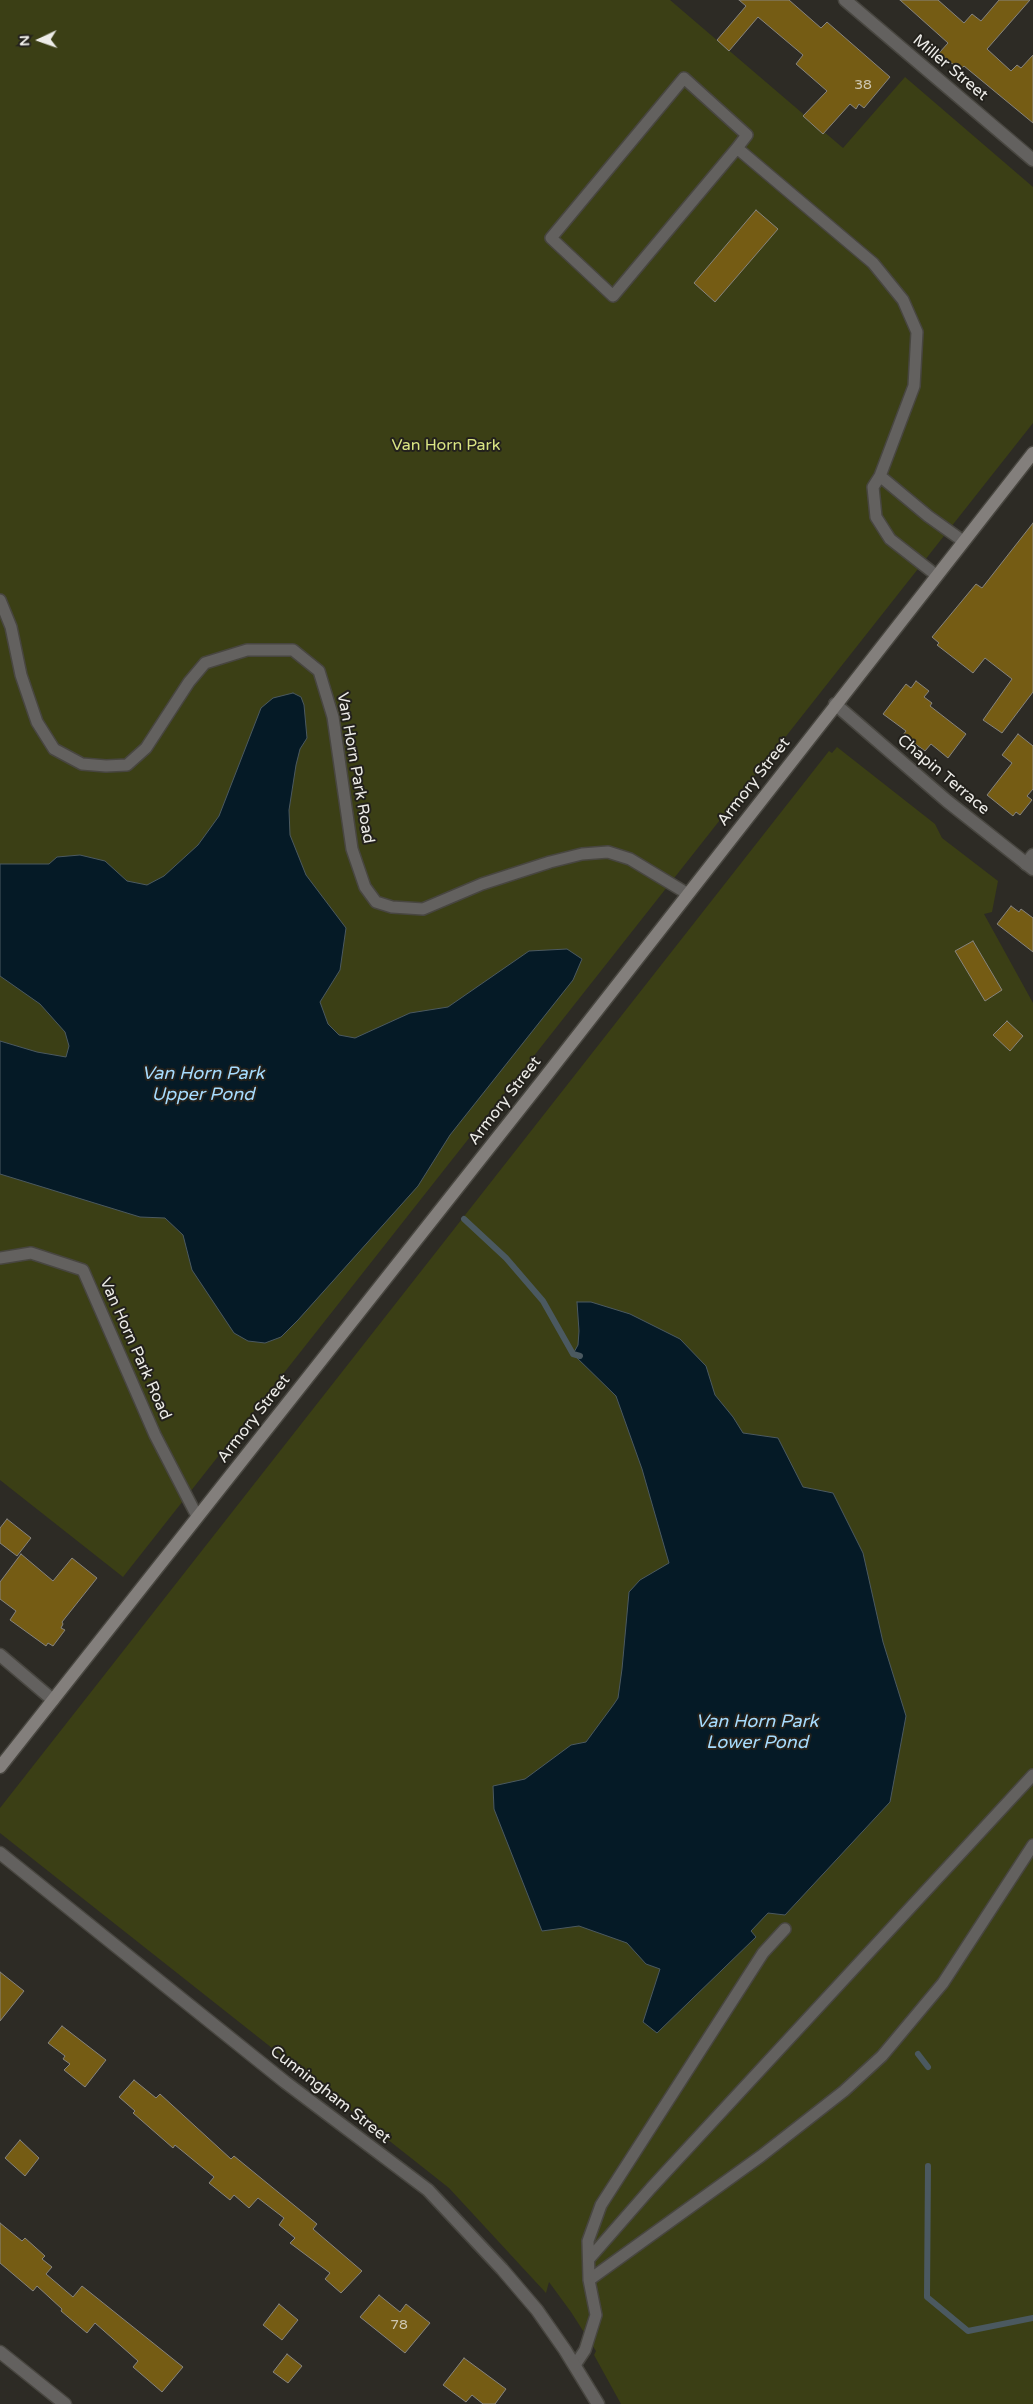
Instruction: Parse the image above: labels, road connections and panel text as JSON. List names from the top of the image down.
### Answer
{
  "streets": {
    "main road": ["Armory Street"],
    "street": ["Miller Street", "Chapin Terrace", "Cunningham Street"],
    "lane": ["Van Horn Park Road"]
  },
  "crossings": [
    ["Van Horn Park Road", "Armory Street"],
    ["Chapin Terrace", "Armory Street"]
  ],
  "water": ["Van Horn Park Upper Pond", "Van Horn Park Lower Pond"],
  "parks": ["Van Horn Park"],
  "house_numbers": ["38", "78"],
  "north": "left"
}
